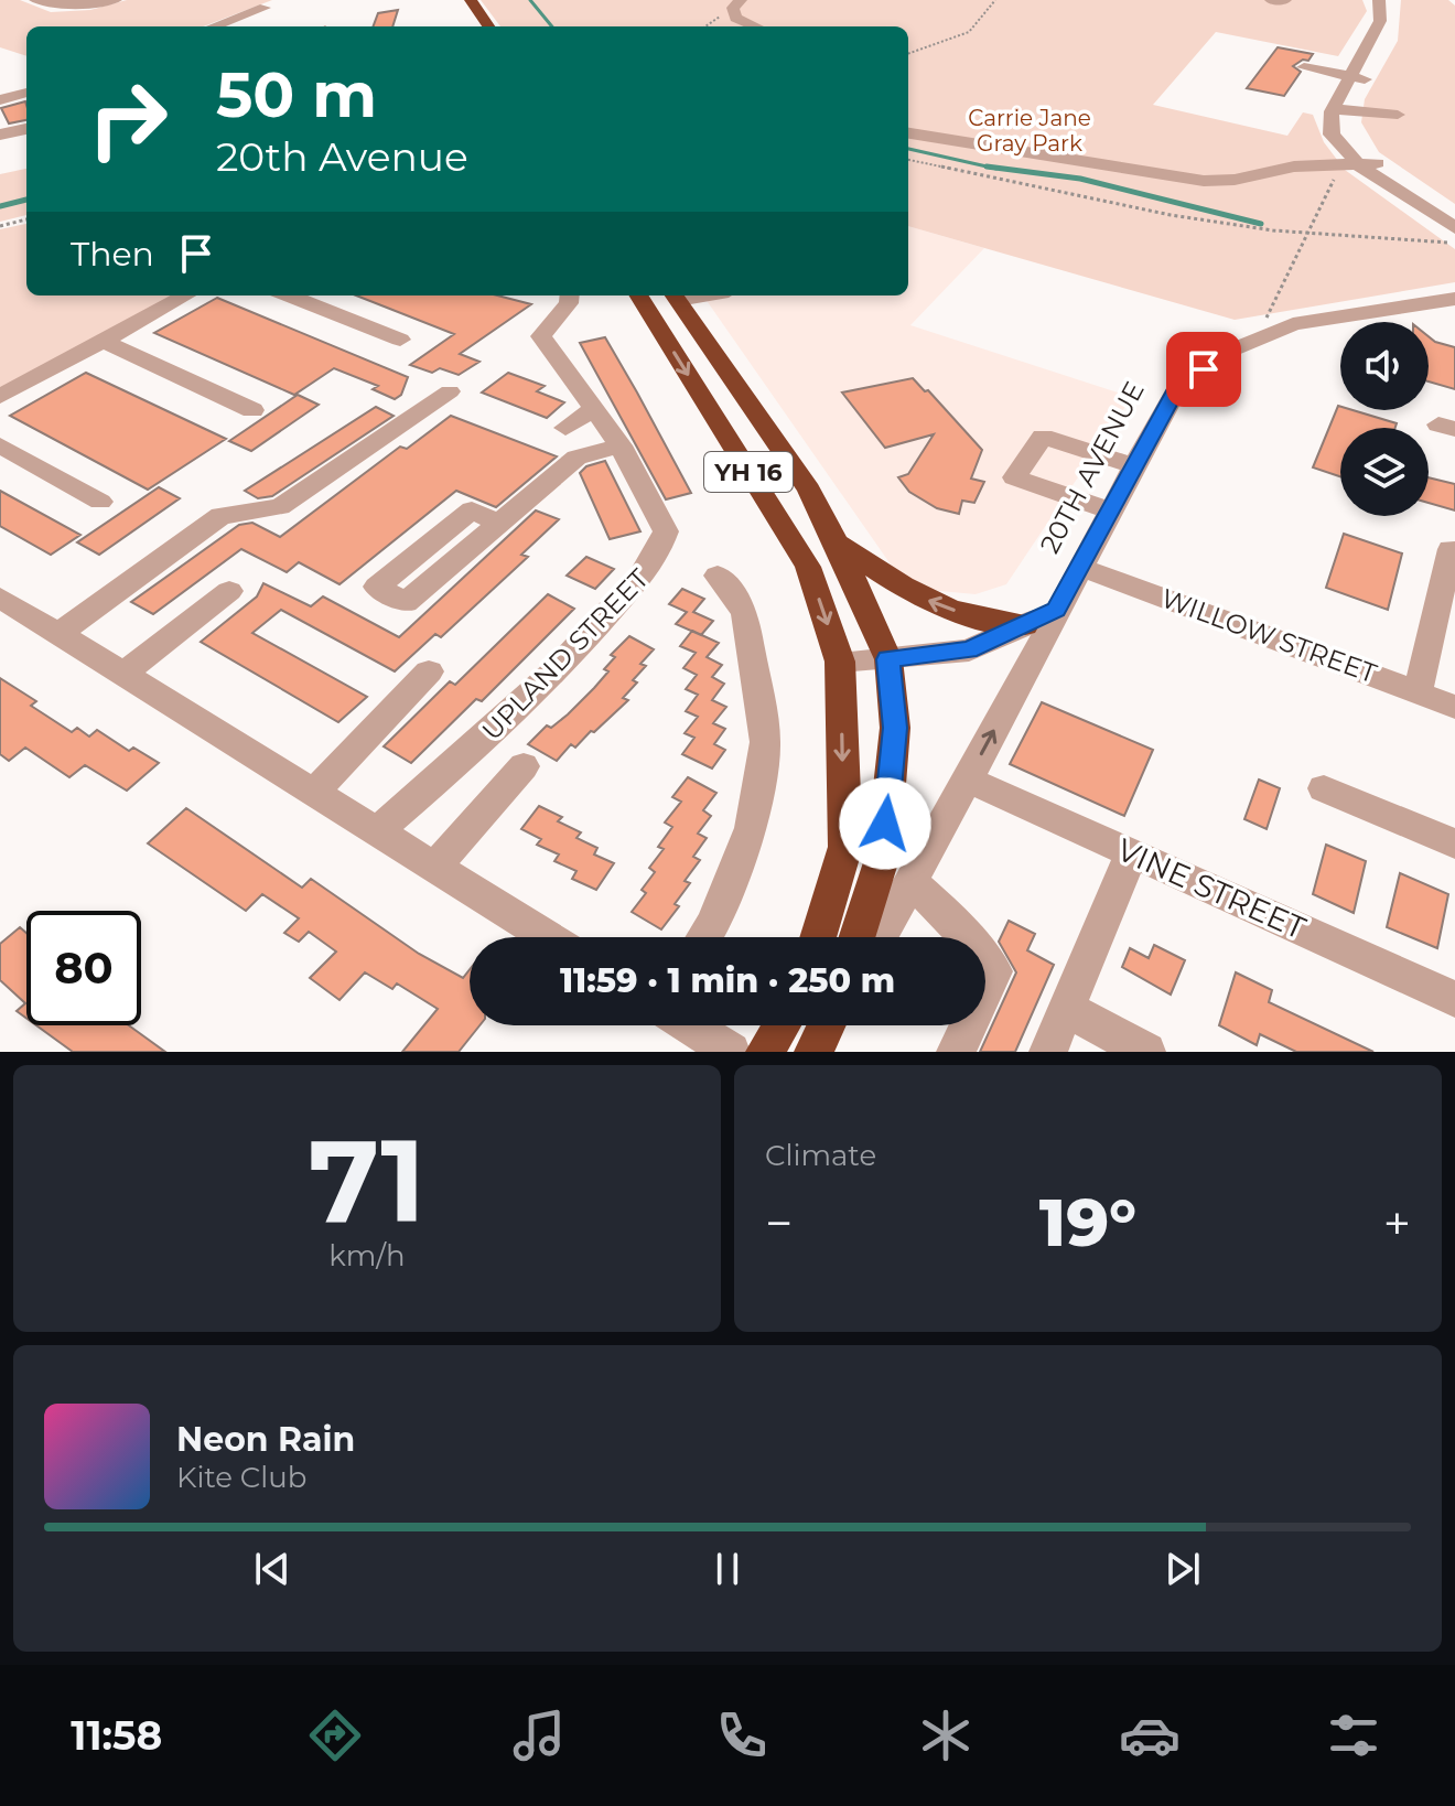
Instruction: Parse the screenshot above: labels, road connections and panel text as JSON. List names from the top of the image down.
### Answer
{
  "streets": {
    "highway": ["YH 16"],
    "street": [
      "20TH AVENUE",
      "WILLOW STREET",
      "UPLAND STREET",
      "VINE STREET"
    ]
  },
  "crossings": [
    ["20TH AVENUE", "WILLOW STREET"],
    ["20TH AVENUE", "VINE STREET"]
  ],
  "parks": ["Carrie Jane Gray Park"],
  "page": {
    "turn": ["50 m", "20th Avenue"],
    "then": "Then",
    "limit": "80",
    "trip": "11:59 · 1 min · 250 m",
    "tile": [
      ["71", "km/h"],
      "Climate"
    ],
    "heat": ["−", "19°", "+"],
    "song": ["Neon Rain", "Kite Club"],
    "tabs": "11:58"
  }
}
